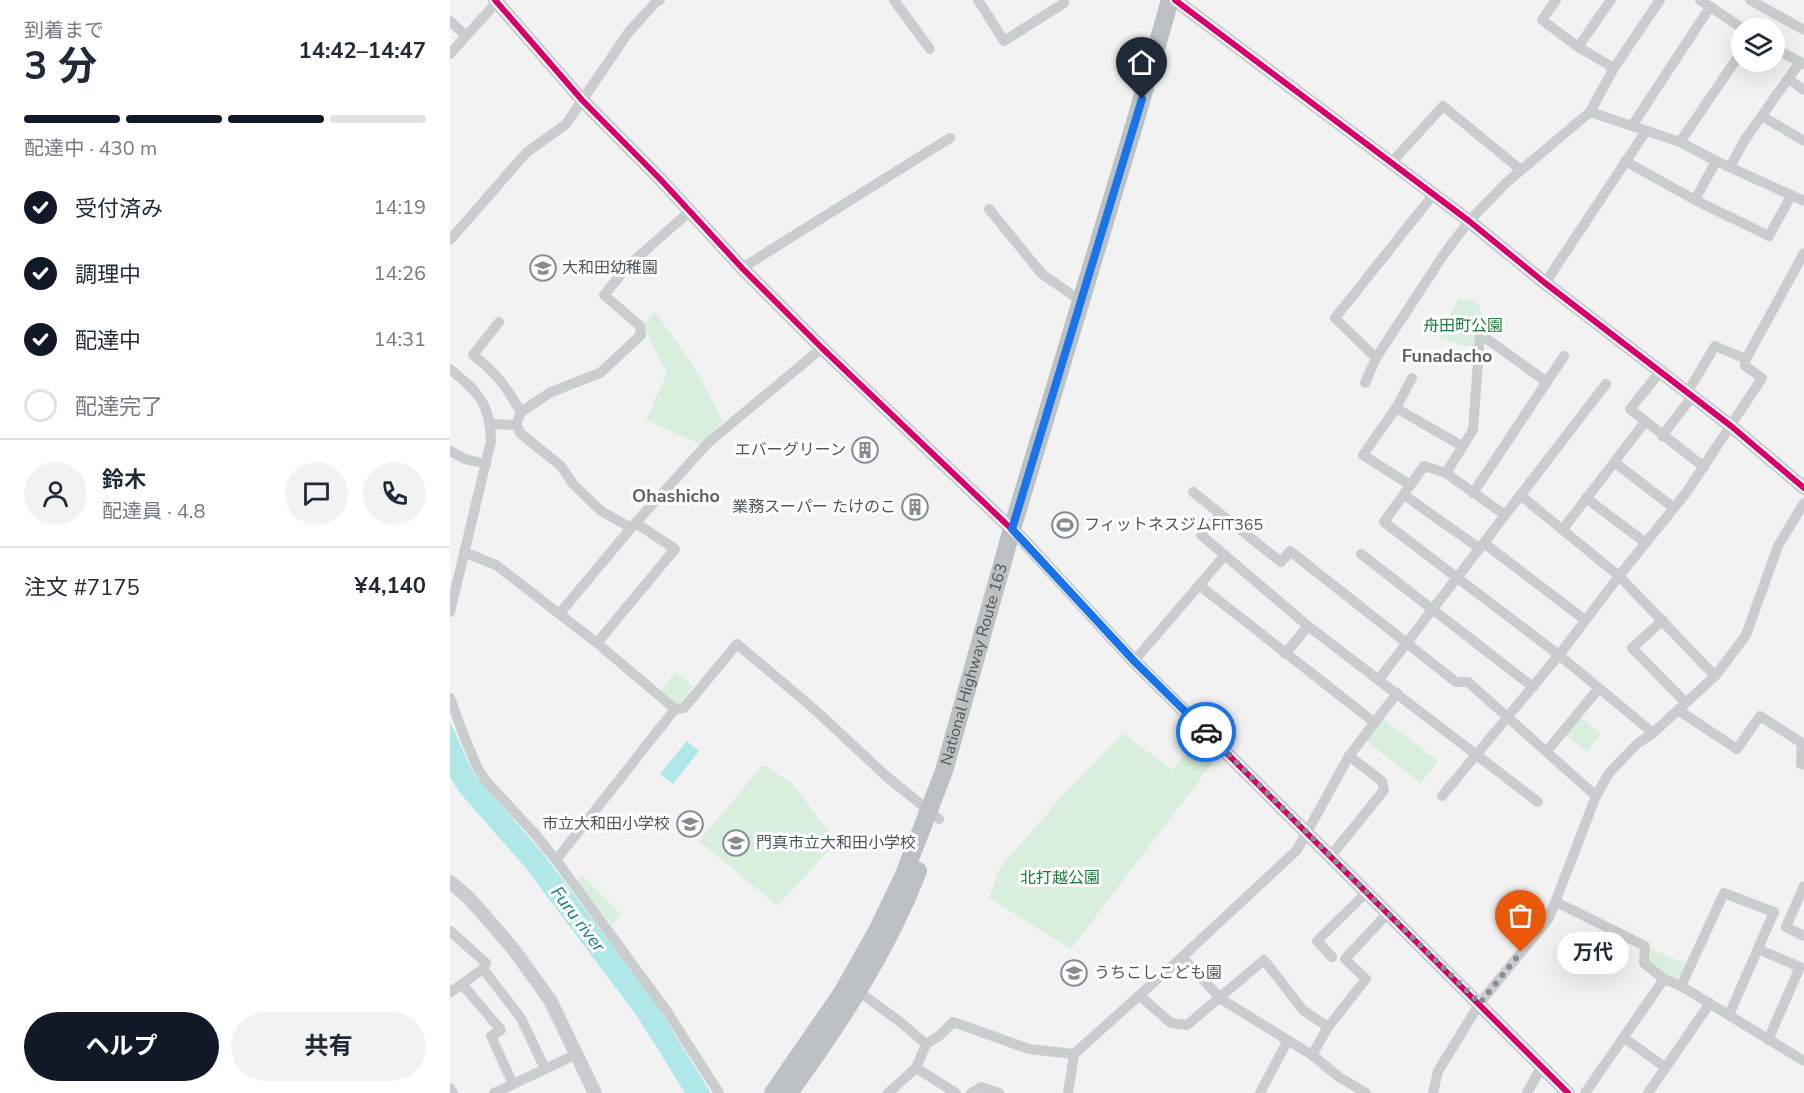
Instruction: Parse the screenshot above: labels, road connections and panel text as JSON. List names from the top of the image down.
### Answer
{
  "streets": {
    "highway": ["National Highway Route 163"]
  },
  "districts": ["Funadacho", "Ohashicho"],
  "water": ["Furu river"],
  "parks": ["舟田町公園", "北打越公園"],
  "places": {
    "school or university": [
      "大和田幼稚園",
      "市立大和田小学校",
      "門真市立大和田小学校",
      "うちこしこども園"
    ],
    "building": ["エバーグリーン", "業務スーパー たけのこ"],
    "sports": ["フィットネスジムFIT365"],
    "other": ["万代"]
  },
  "page": {
    "heading": ["3 分", "到着まで", "14:42–14:47"],
    "panel": [
      "鈴木",
      "配達員 · 4.8",
      "注文 #7175",
      "¥4,140"
    ],
    "bar": "配達中 · 430 m",
    "list": [
      ["受付済み", "14:19"],
      ["調理中", "14:26"],
      ["配達中", "14:31"],
      "配達完了"
    ],
    "bubble": "万代",
    "buttons": ["ヘルプ", "共有"]
  }
}
